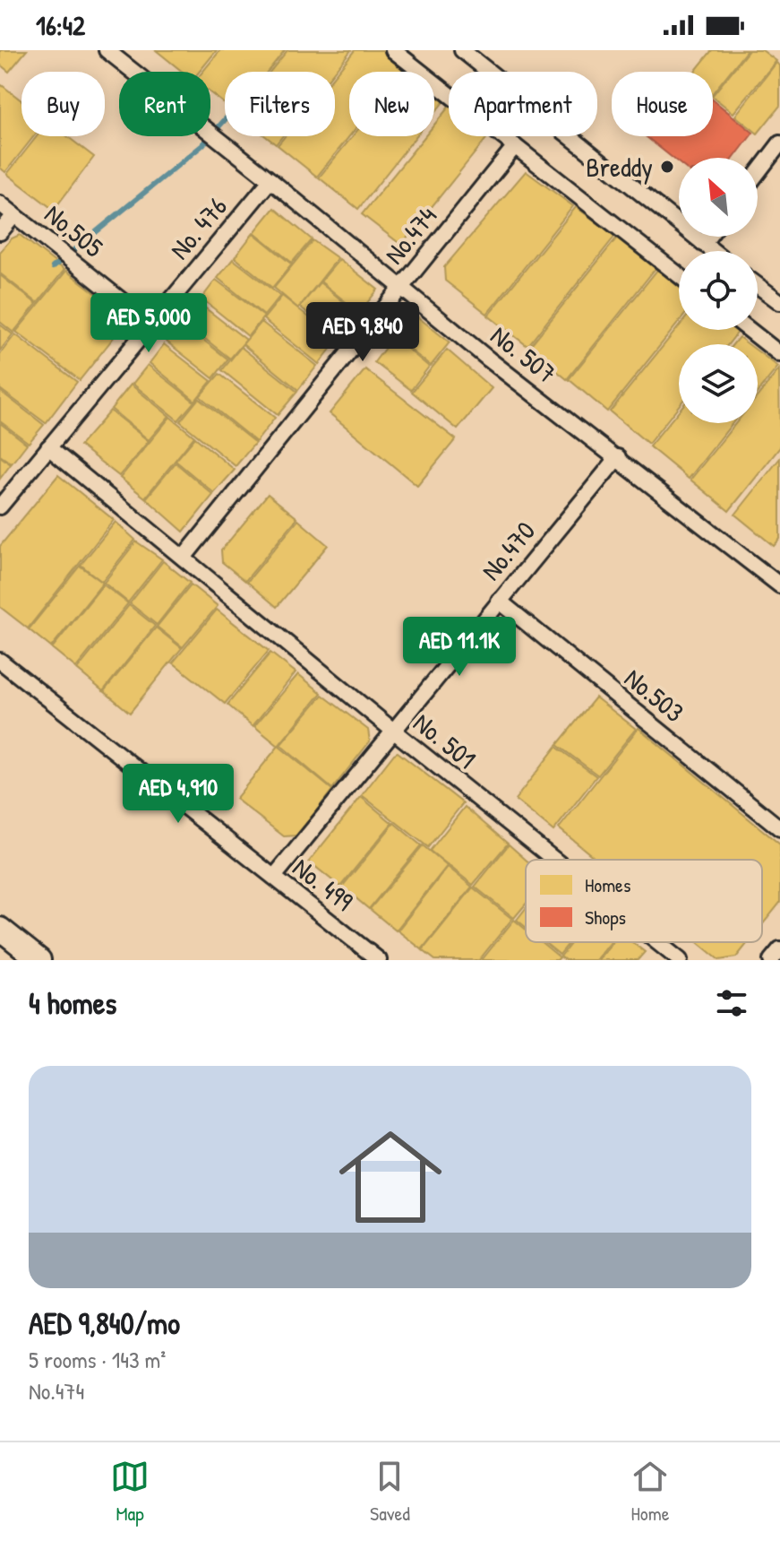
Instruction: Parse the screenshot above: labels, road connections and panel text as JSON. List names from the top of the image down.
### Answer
{
  "streets": {
    "street": [
      "No. 476",
      "No,505",
      "No.474",
      "No. 507",
      "No.470",
      "No.503",
      "No. 501",
      "No. 499"
    ]
  },
  "crossings": [
    ["No. 476", "No,505"],
    ["No. 476", "No. 507"],
    ["No. 476", "No. 501"],
    ["No.474", "No. 507"],
    ["No.474", "No. 501"],
    ["No. 507", "No.470"],
    ["No.470", "No.503"],
    ["No.470", "No. 501"],
    ["No.470", "No. 499"]
  ],
  "places": ["Breddy"],
  "legend": ["Homes", "Shops"],
  "north": "top left",
  "page": {
    "status": "16:42",
    "chip": [
      "Buy",
      "Rent",
      "Filters",
      "New",
      "Apartment",
      "House"
    ],
    "price": [
      "AED 5,000",
      "AED 9,840",
      "AED 11.1K",
      "AED 4,910"
    ],
    "heading": "4 homes",
    "list": [
      {
        "name": "AED 9,840/mo",
        "note": "5 rooms · 143 m² · No.474"
      }
    ],
    "tabs": ["Map", "Saved", "Home"]
  }
}
